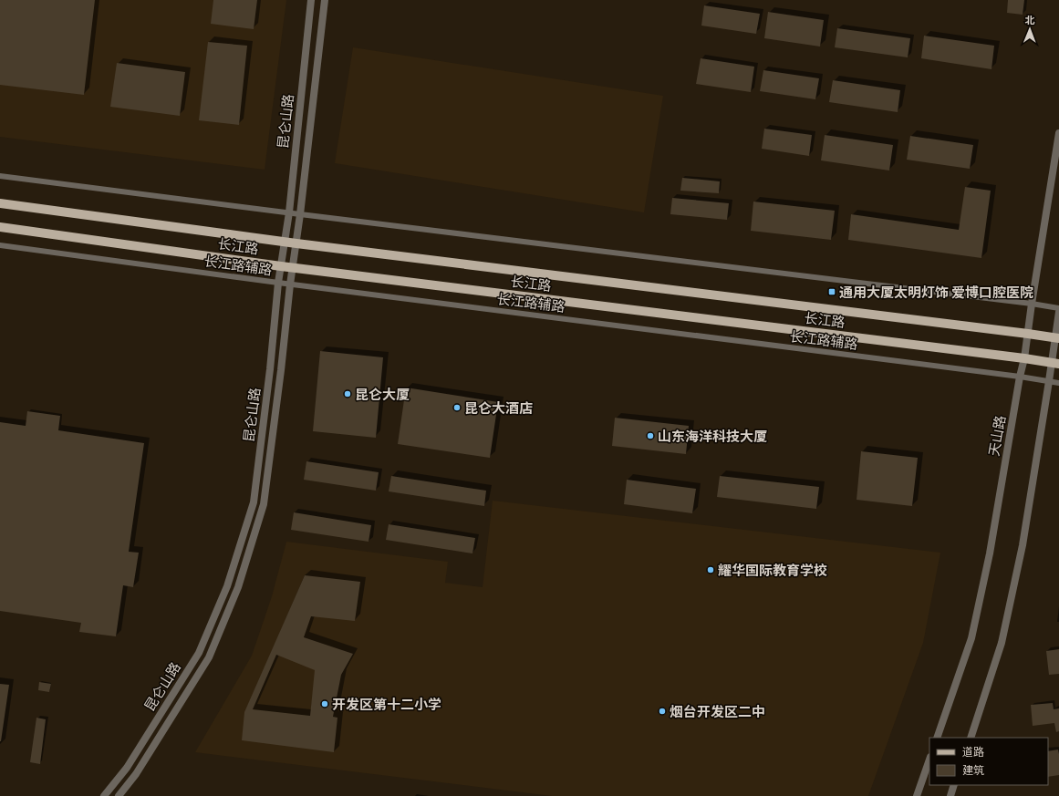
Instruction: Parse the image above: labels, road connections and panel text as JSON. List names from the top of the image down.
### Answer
{
  "streets": {
    "main road": ["长江路"],
    "street": ["昆仑山路", "天山路"],
    "lane": ["长江路辅路"]
  },
  "crossings": [
    ["昆仑山路", "长江路"],
    ["昆仑山路", "长江路辅路"],
    ["长江路", "天山路"],
    ["长江路辅路", "天山路"]
  ],
  "places": {
    "transit": ["通用大厦太明灯饰 爱博口腔医院"],
    "other": [
      "昆仑大厦",
      "昆仑大酒店",
      "山东海洋科技大厦",
      "耀华国际教育学校",
      "开发区第十二小学",
      "烟台开发区二中"
    ]
  },
  "legend": ["道路", "建筑"],
  "north": "top"
}
